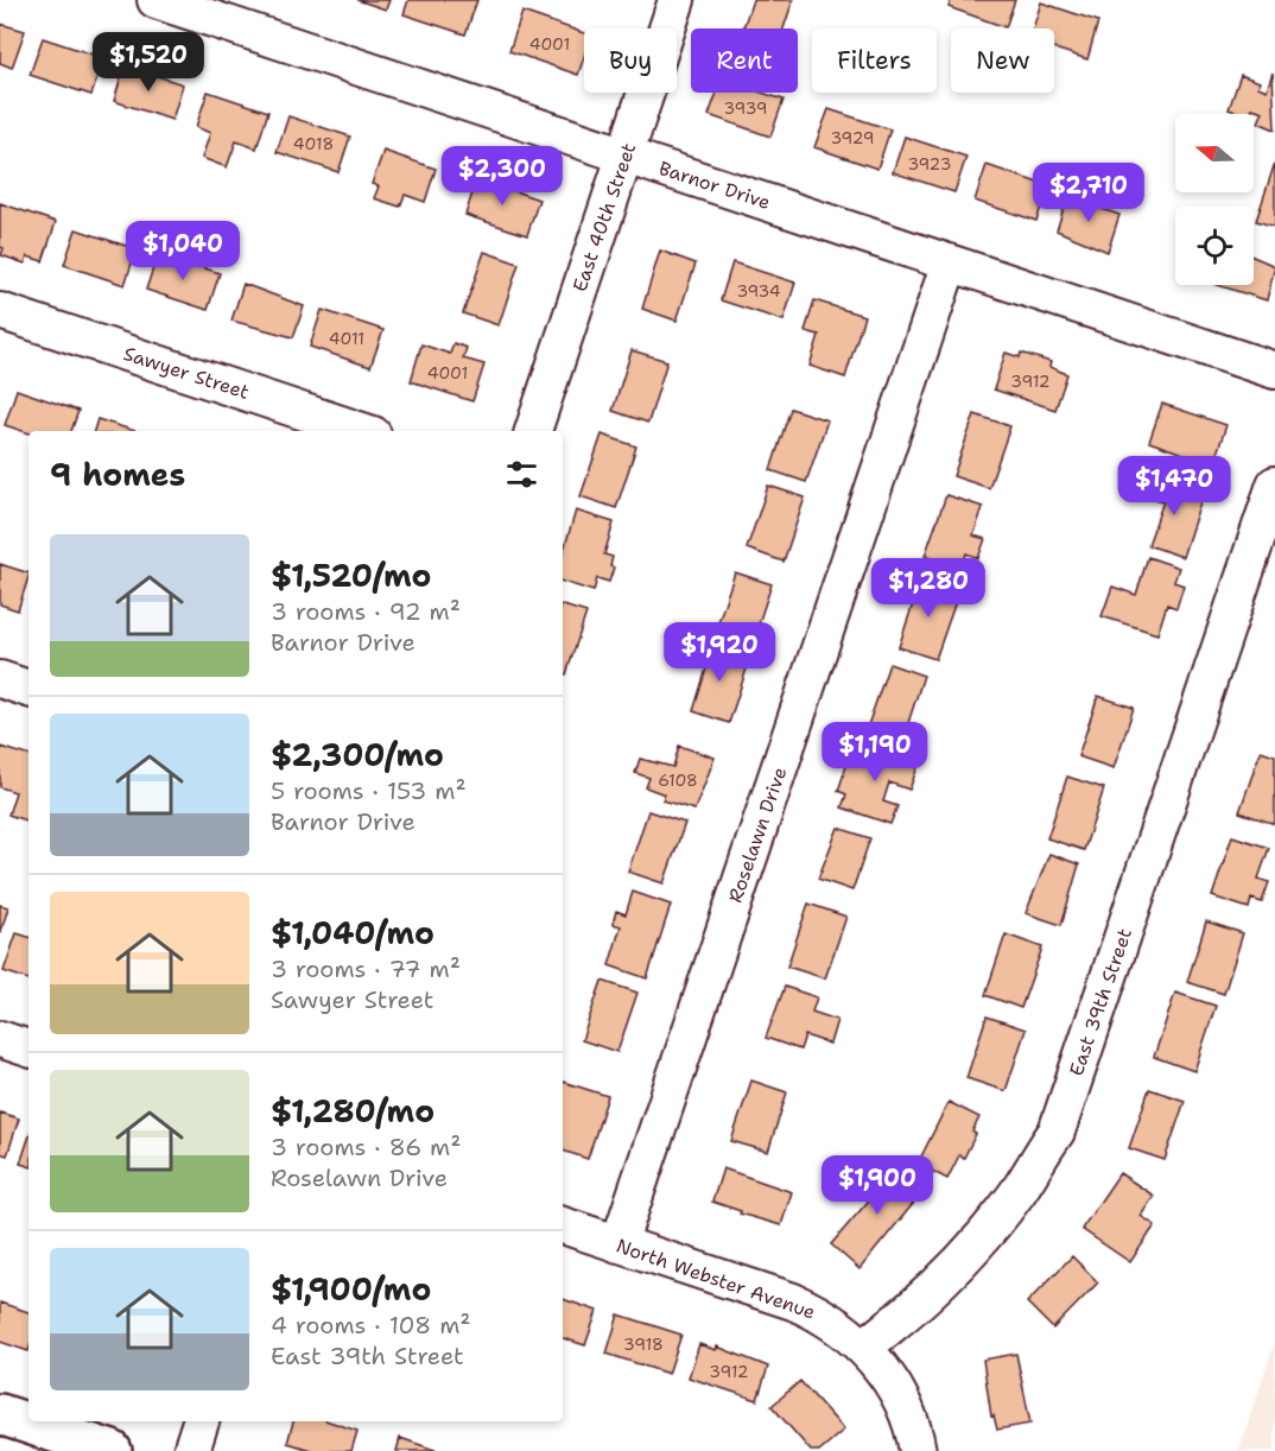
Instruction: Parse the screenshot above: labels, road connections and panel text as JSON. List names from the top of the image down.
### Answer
{
  "streets": {
    "street": [
      "Barnor Drive",
      "East 40th Street",
      "Sawyer Street",
      "Roselawn Drive",
      "East 39th Street",
      "North Webster Avenue"
    ]
  },
  "crossings": [
    ["Barnor Drive", "East 40th Street"],
    ["Barnor Drive", "Roselawn Drive"],
    ["Roselawn Drive", "North Webster Avenue"],
    ["East 39th Street", "North Webster Avenue"]
  ],
  "house_numbers": [
    "4001",
    "3939",
    "3929",
    "4018",
    "3923",
    "3934",
    "4011",
    "4001",
    "3912",
    "6108",
    "3918",
    "3912"
  ],
  "north": "left",
  "page": {
    "chip": [
      "Buy",
      "Rent",
      "Filters",
      "New"
    ],
    "price": [
      "$1,520",
      "$2,300",
      "$2,710",
      "$1,040",
      "$1,470",
      "$1,280",
      "$1,920",
      "$1,190",
      "$1,900"
    ],
    "heading": "9 homes",
    "list": [
      {
        "name": "$1,520/mo",
        "note": "3 rooms · 92 m² · Barnor Drive"
      },
      {
        "name": "$2,300/mo",
        "note": "5 rooms · 153 m² · Barnor Drive"
      },
      {
        "name": "$1,040/mo",
        "note": "3 rooms · 77 m² · Sawyer Street"
      },
      {
        "name": "$1,280/mo",
        "note": "3 rooms · 86 m² · Roselawn Drive"
      },
      {
        "name": "$1,900/mo",
        "note": "4 rooms · 108 m² · East 39th Street"
      }
    ]
  }
}
